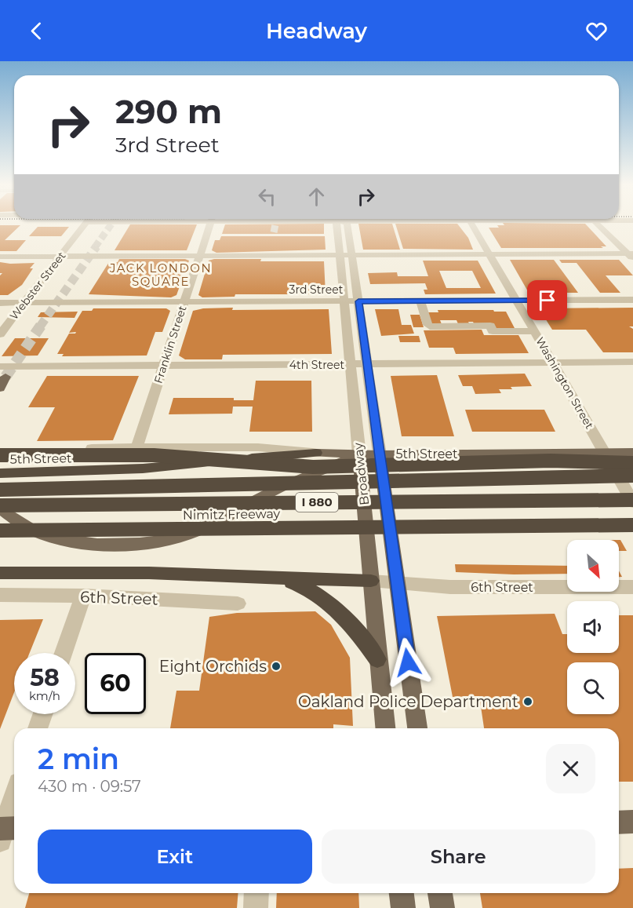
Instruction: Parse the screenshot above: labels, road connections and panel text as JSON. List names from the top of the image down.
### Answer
{
  "streets": {
    "highway": ["I 880", "Nimitz Freeway"],
    "main road": ["5th Street", "Broadway"],
    "street": [
      "Webster Street",
      "3rd Street",
      "Franklin Street",
      "4th Street",
      "Washington Street",
      "6th Street"
    ]
  },
  "crossings": [
    ["Webster Street", "3rd Street"],
    ["3rd Street", "Franklin Street"],
    ["3rd Street", "Washington Street"],
    ["3rd Street", "Broadway"],
    ["Franklin Street", "4th Street"],
    ["Franklin Street", "5th Street"],
    ["4th Street", "Washington Street"],
    ["4th Street", "Broadway"],
    ["Washington Street", "5th Street"],
    ["Washington Street", "Nimitz Freeway"],
    ["5th Street", "Broadway"],
    ["Broadway", "6th Street"]
  ],
  "districts": ["JACK LONDON SQUARE"],
  "places": ["Eight Orchids", "Oakland Police Department"],
  "north": "bottom right",
  "page": {
    "header": "Headway",
    "turn": ["290 m", "3rd Street"],
    "speed": "58 km/h",
    "limit": "60",
    "heading": ["2 min", "430 m · 09:57"],
    "buttons": ["Exit", "Share"]
  }
}
